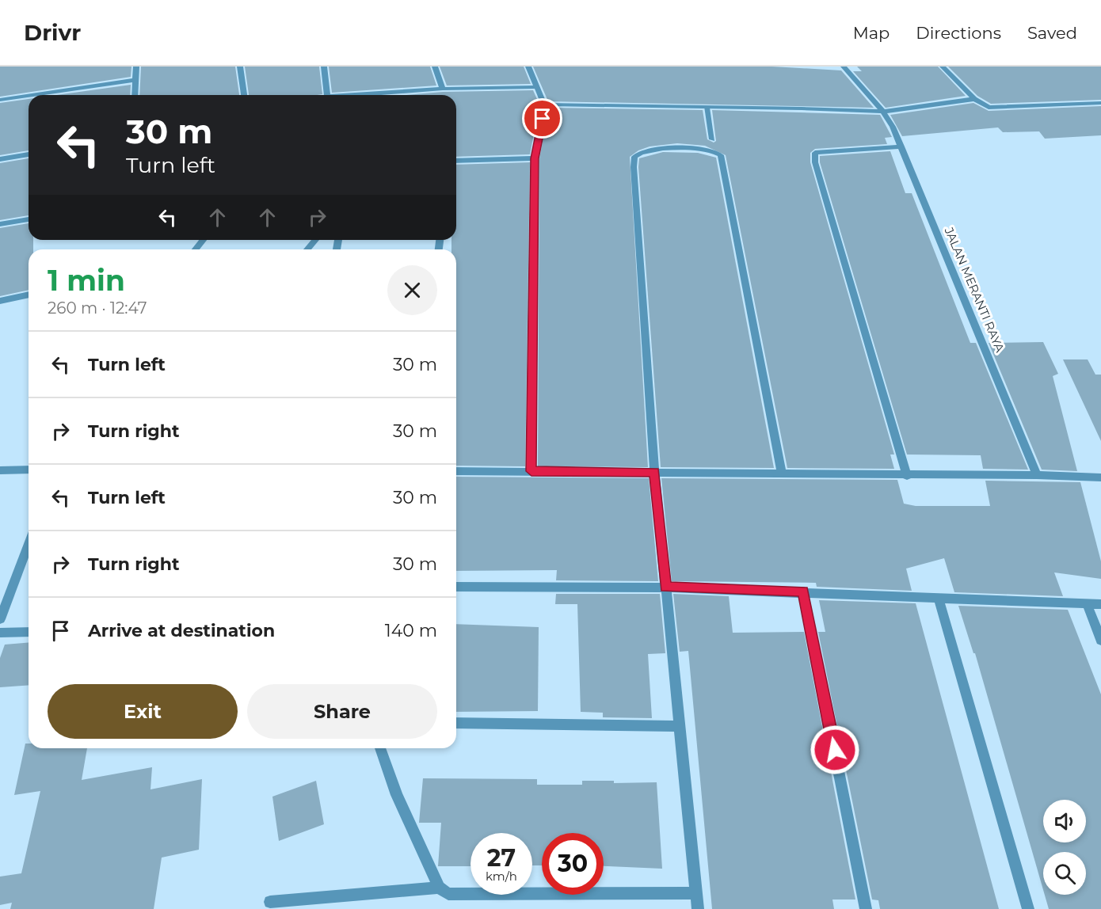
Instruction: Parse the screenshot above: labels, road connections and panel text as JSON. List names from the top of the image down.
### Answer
{
  "streets": {
    "street": ["JALAN MERANTI RAYA"]
  },
  "page": {
    "header": "Drivr",
    "nav": ["Map", "Directions", "Saved"],
    "turn": ["30 m", "Turn left"],
    "heading": ["1 min", "260 m · 12:47"],
    "list": [
      {
        "name": "Turn left",
        "value": "30 m"
      },
      {
        "name": "Turn right",
        "value": "30 m"
      },
      {
        "name": "Turn left",
        "value": "30 m"
      },
      {
        "name": "Turn right",
        "value": "30 m"
      },
      {
        "name": "Arrive at destination",
        "value": "140 m"
      }
    ],
    "buttons": ["Exit", "Share"],
    "speed": "27 km/h",
    "limit": "30"
  }
}
